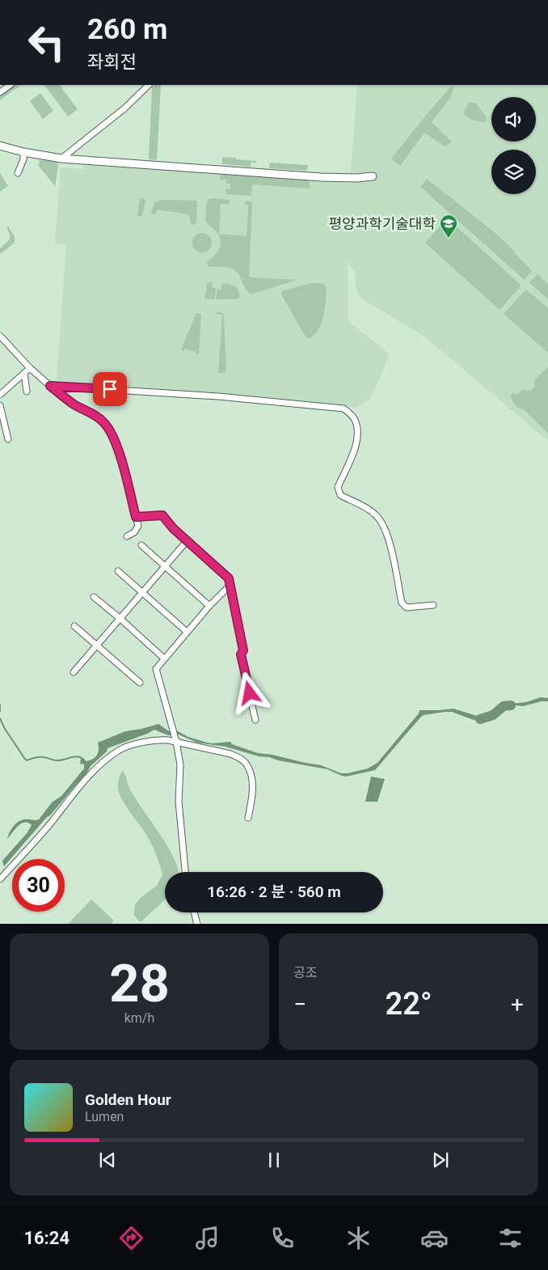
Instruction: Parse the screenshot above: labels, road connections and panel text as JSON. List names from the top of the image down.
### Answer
{
  "places": {
    "school or university": ["평양과학기술대학"]
  },
  "page": {
    "turn": ["260 m", "좌회전"],
    "limit": "30",
    "trip": "16:26 · 2 분 · 560 m",
    "tile": [
      ["28", "km/h"],
      "공조"
    ],
    "heat": ["−", "22°", "+"],
    "song": ["Golden Hour", "Lumen"],
    "tabs": "16:24"
  }
}
